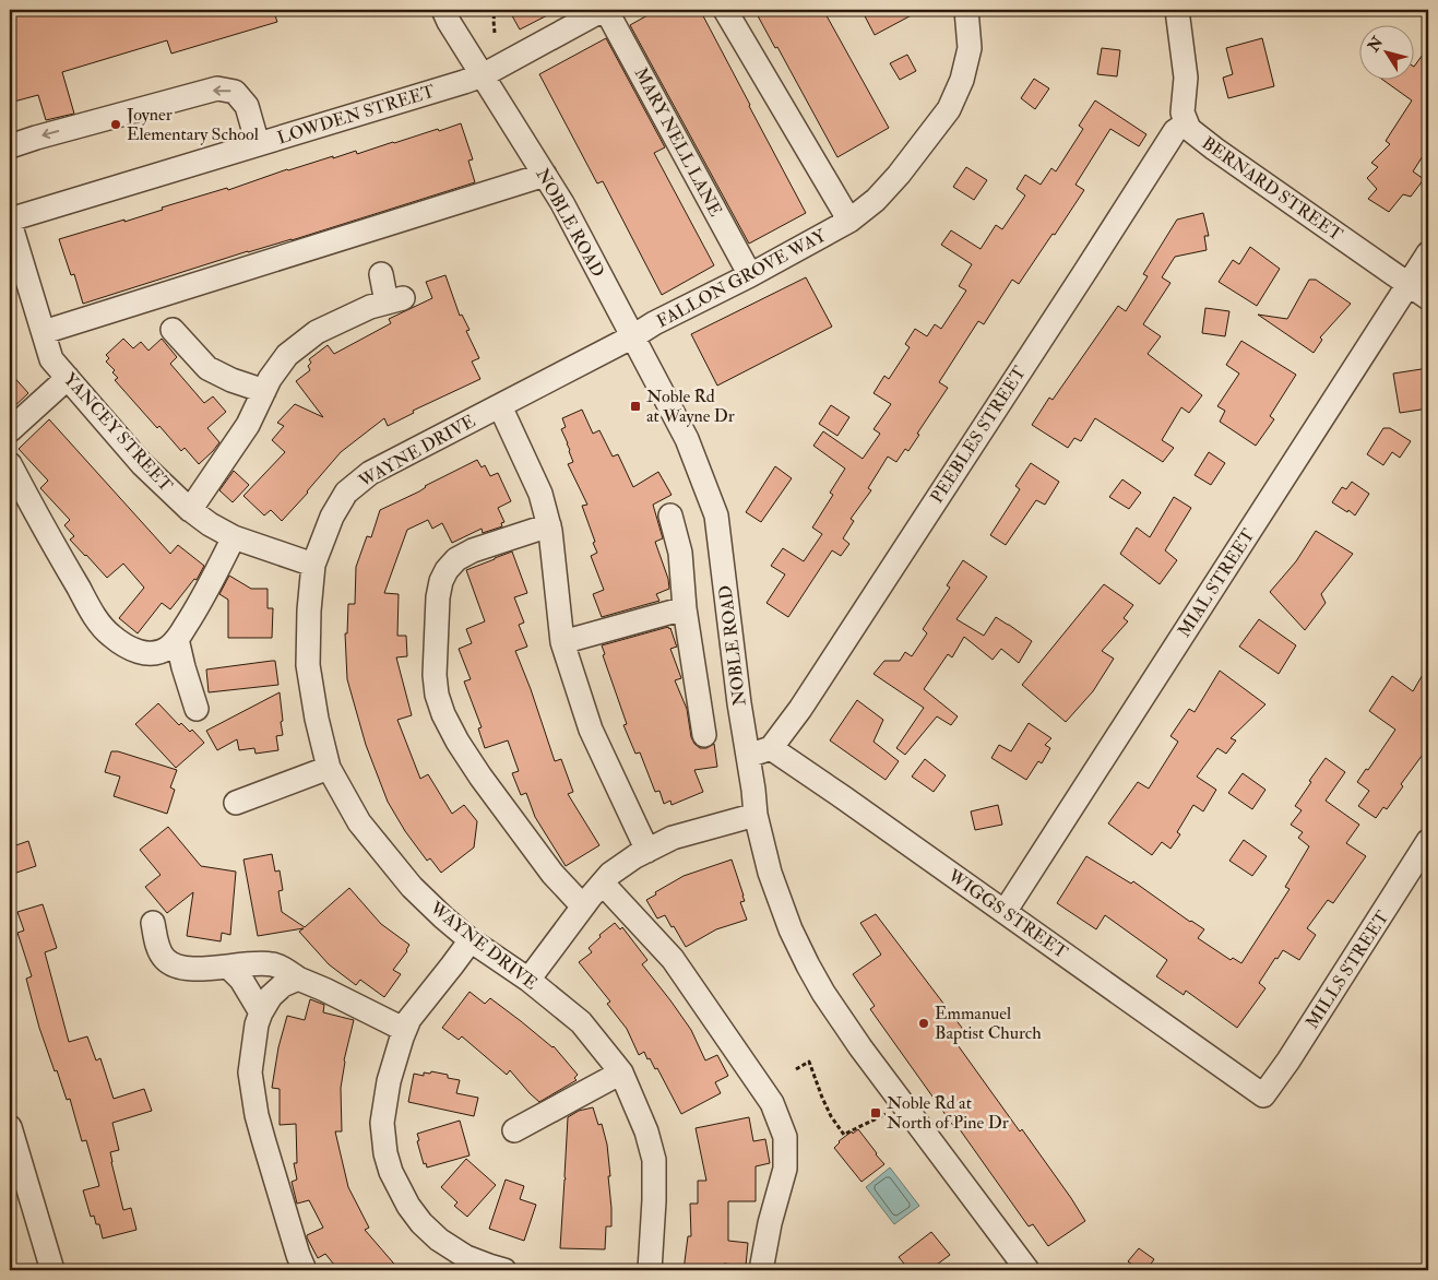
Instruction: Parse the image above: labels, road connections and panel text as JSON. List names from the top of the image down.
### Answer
{
  "streets": {
    "street": [
      "LOWDEN STREET",
      "MARY NELL LANE",
      "BERNARD STREET",
      "NOBLE ROAD",
      "FALLON GROVE WAY",
      "YANCEY STREET",
      "PEEBLES STREET",
      "WAYNE DRIVE",
      "MIAL STREET",
      "WIGGS STREET",
      "MILLS STREET"
    ]
  },
  "crossings": [
    ["LOWDEN STREET", "MARY NELL LANE"],
    ["LOWDEN STREET", "NOBLE ROAD"],
    ["LOWDEN STREET", "YANCEY STREET"],
    ["MARY NELL LANE", "FALLON GROVE WAY"],
    ["BERNARD STREET", "PEEBLES STREET"],
    ["BERNARD STREET", "MIAL STREET"],
    ["NOBLE ROAD", "FALLON GROVE WAY"],
    ["NOBLE ROAD", "WAYNE DRIVE"],
    ["FALLON GROVE WAY", "WAYNE DRIVE"],
    ["YANCEY STREET", "WAYNE DRIVE"],
    ["PEEBLES STREET", "WIGGS STREET"],
    ["MIAL STREET", "WIGGS STREET"],
    ["WIGGS STREET", "MILLS STREET"]
  ],
  "places": {
    "other": ["Joyner Elementary School", "Emmanuel Baptist Church"],
    "transit": ["Noble Rd at Wayne Dr", "Noble Rd at North of Pine Dr"]
  },
  "north": "top left"
}
